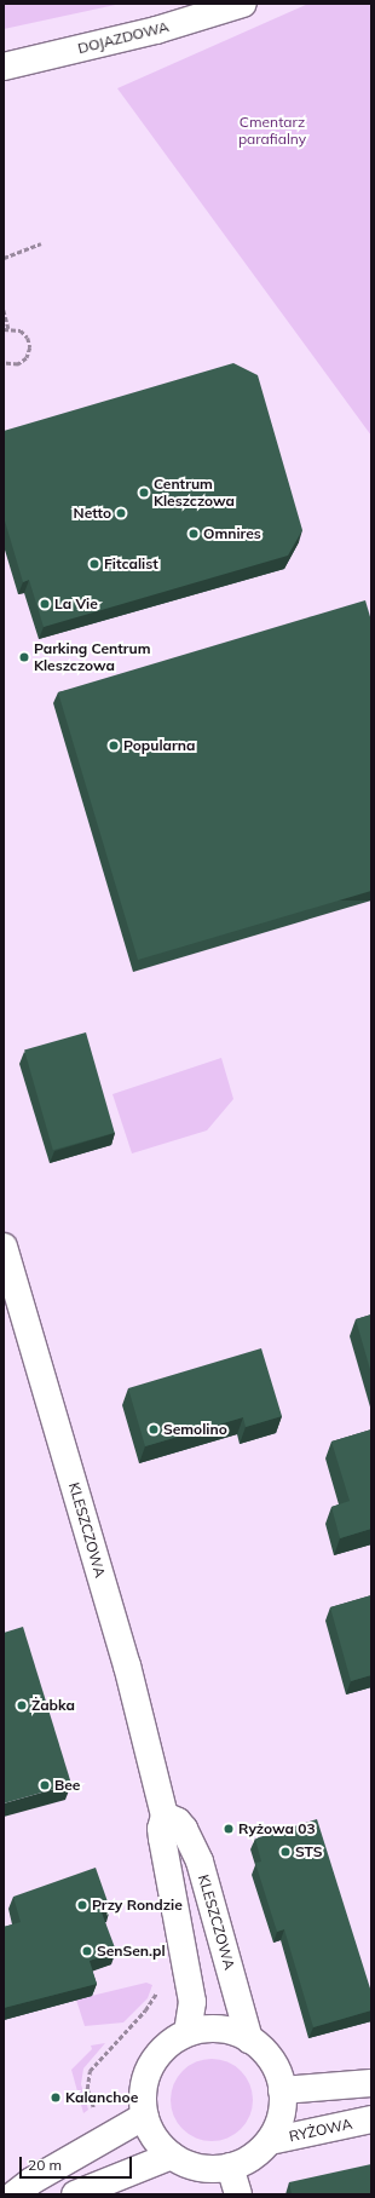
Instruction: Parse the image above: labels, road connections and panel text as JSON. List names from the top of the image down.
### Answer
{
  "streets": {
    "main road": ["DOJAZDOWA", "KLESZCZOWA", "RYŻOWA"]
  },
  "crossings": [
    ["KLESZCZOWA", "RYŻOWA"]
  ],
  "parks": ["Cmentarz parafialny"],
  "places": [
    "Centrum Kleszczowa",
    "Netto",
    "Omnires",
    "Fitcalist",
    "La Vie",
    "Parking Centrum Kleszczowa",
    "Popularna",
    "Semolino",
    "Żabka",
    "Bee",
    "Ryżowa 03",
    "STS",
    "Przy Rondzie",
    "SenSen.pl",
    "Kalanchoe"
  ],
  "scale_bar": "20 m"
}
